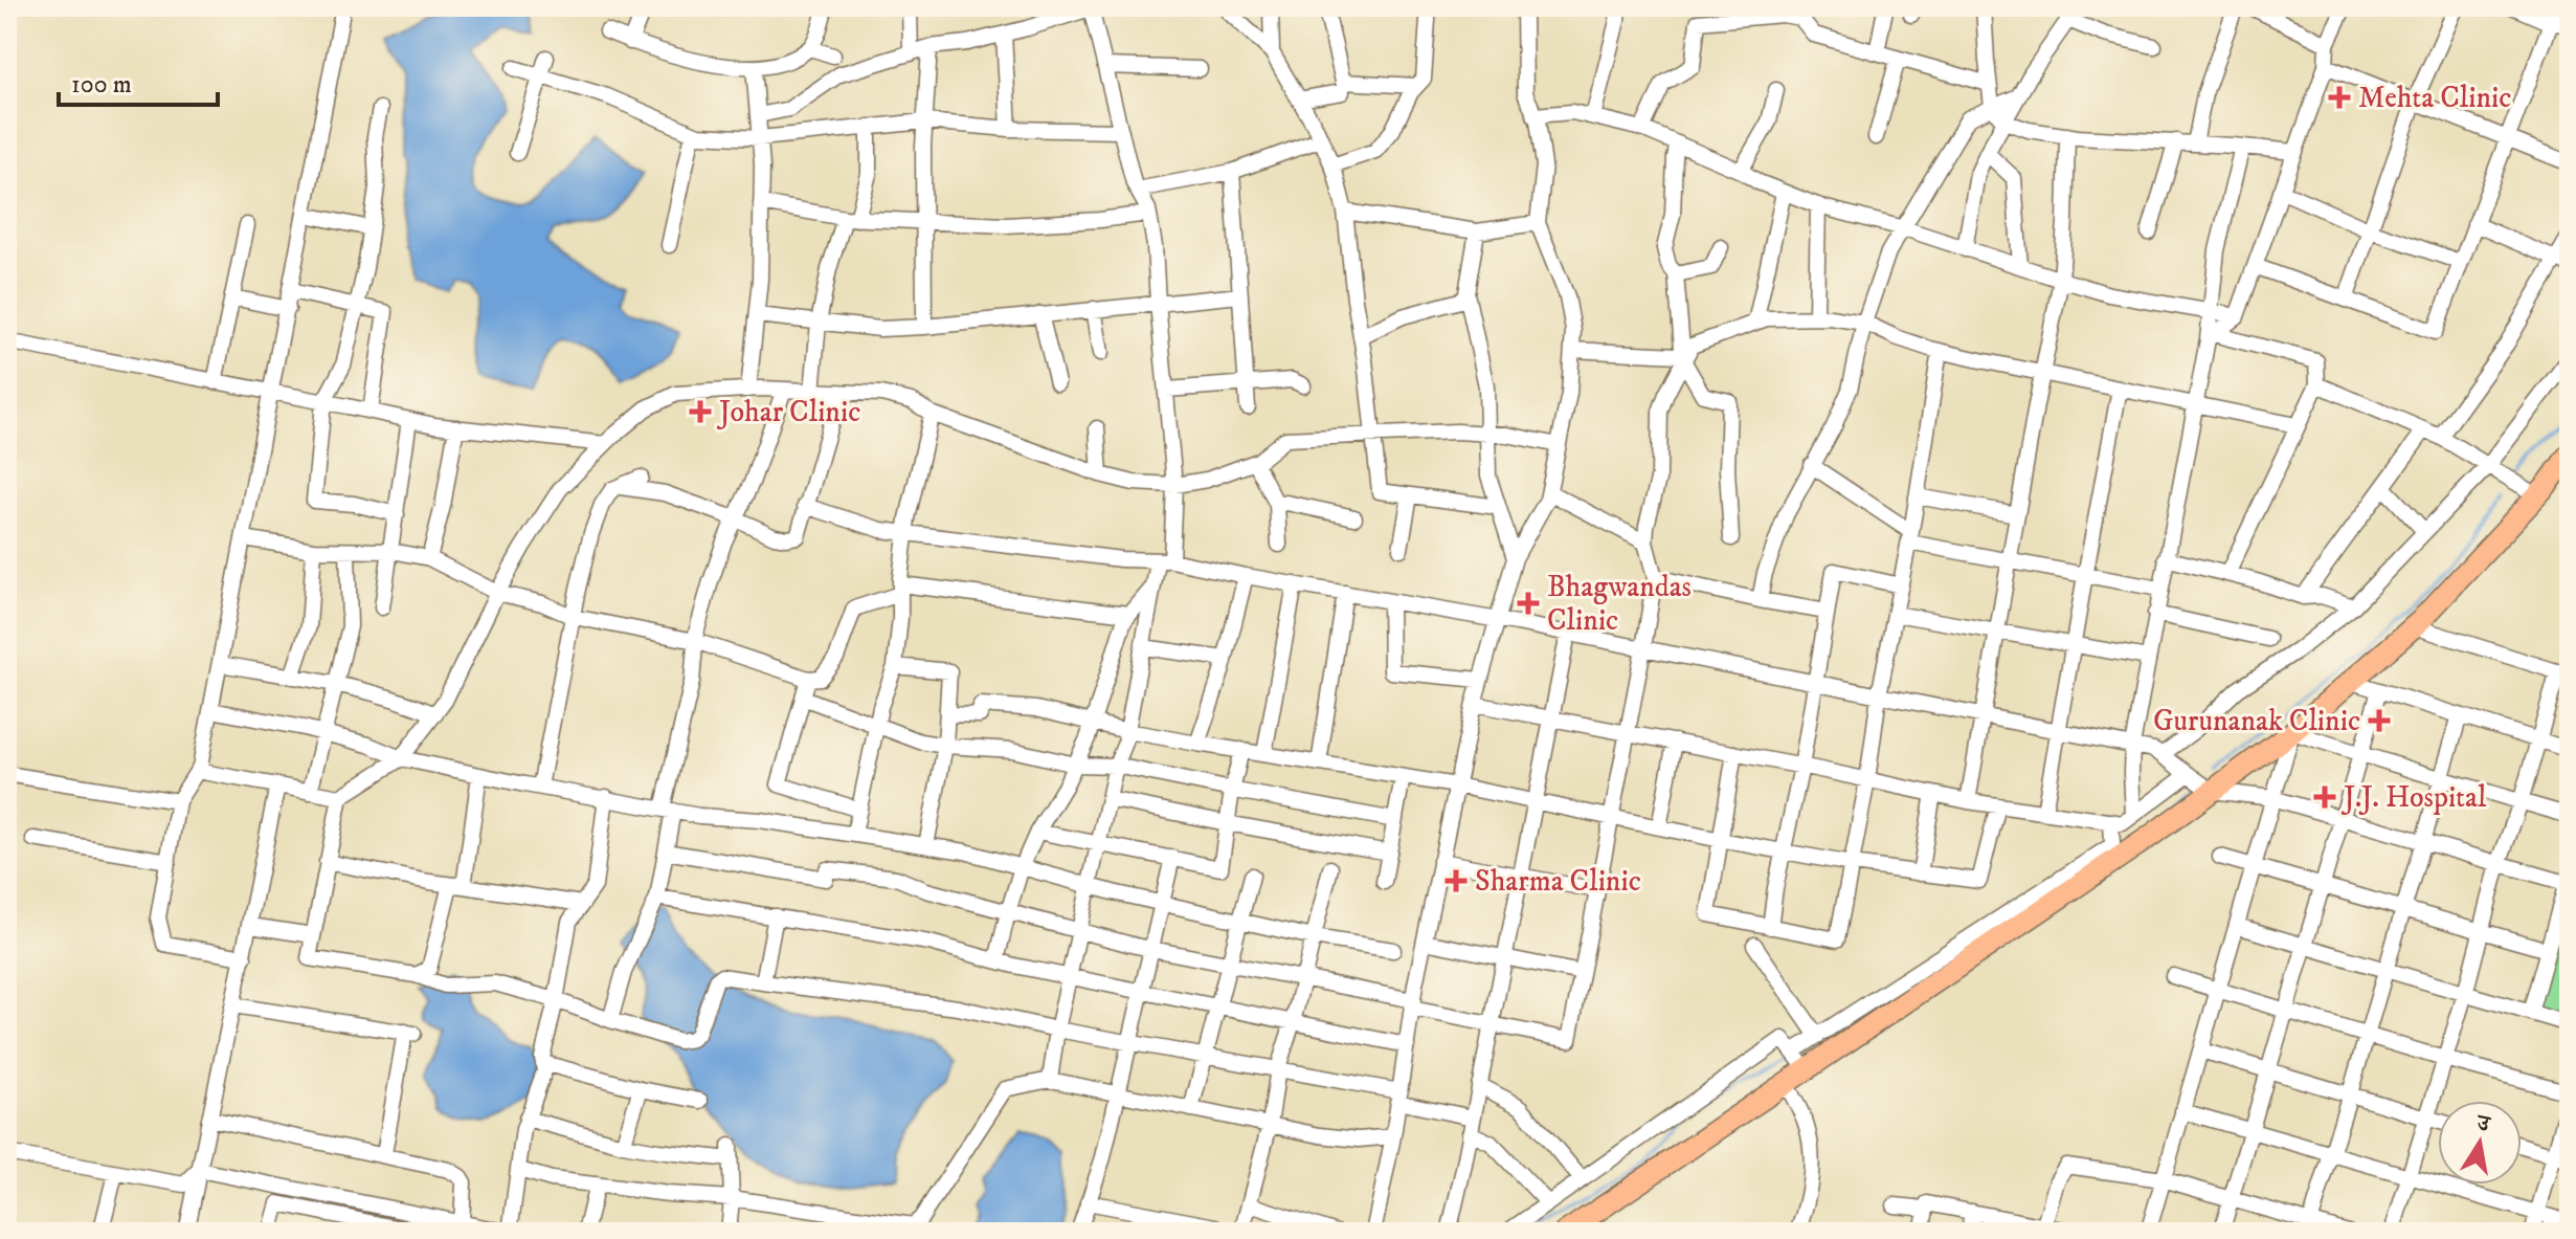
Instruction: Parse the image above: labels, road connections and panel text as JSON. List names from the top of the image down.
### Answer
{
  "places": {
    "health": [
      "Mehta Clinic",
      "Johar Clinic",
      "Bhagwandas Clinic",
      "Gurunanak Clinic",
      "J.J. Hospital",
      "Sharma Clinic"
    ]
  },
  "scale_bar": "100 m",
  "north": "top"
}
